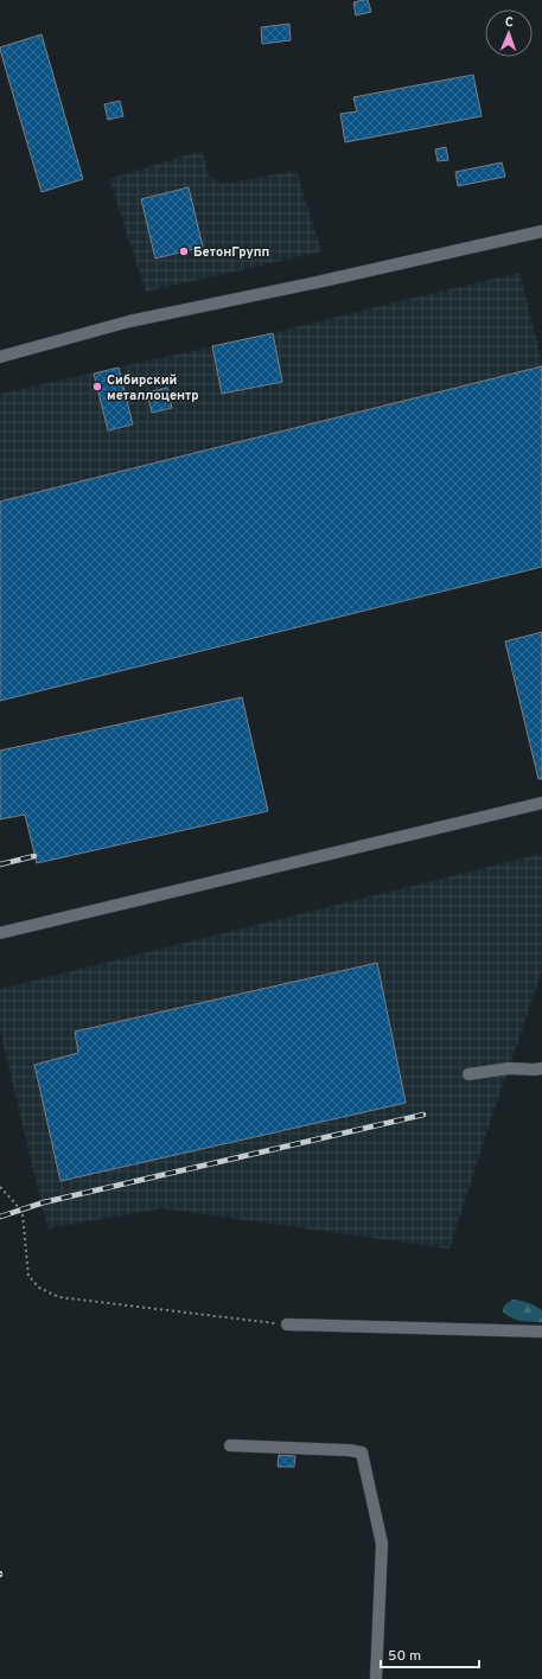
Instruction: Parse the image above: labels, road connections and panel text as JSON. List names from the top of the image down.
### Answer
{
  "places": ["БетонГрупп", "Сибирский металлоцентр"],
  "scale_bar": "50 m",
  "north": "top"
}
